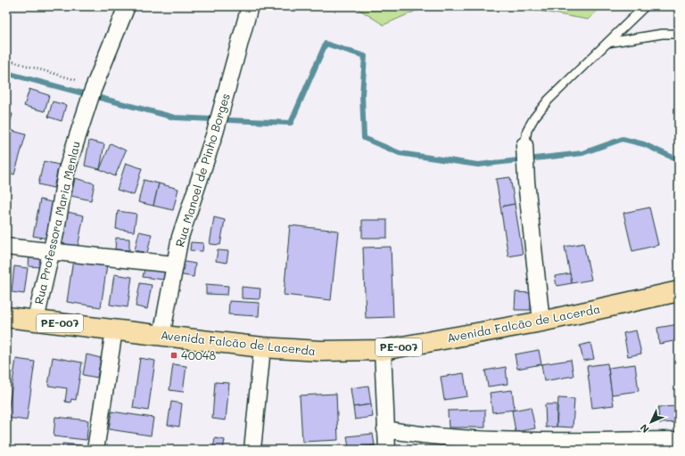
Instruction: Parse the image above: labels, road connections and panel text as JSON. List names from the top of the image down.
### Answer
{
  "streets": {
    "main road": ["PE-007", "Avenida Falcão de Lacerda"],
    "street": ["Rua Manoel de Pinho Borges", "Rua Professora Maria Menlau"]
  },
  "crossings": [
    ["Rua Manoel de Pinho Borges", "Avenida Falcão de Lacerda"],
    ["Rua Professora Maria Menlau", "Avenida Falcão de Lacerda"]
  ],
  "places": {
    "transit": ["40048"]
  },
  "north": "bottom left"
}
